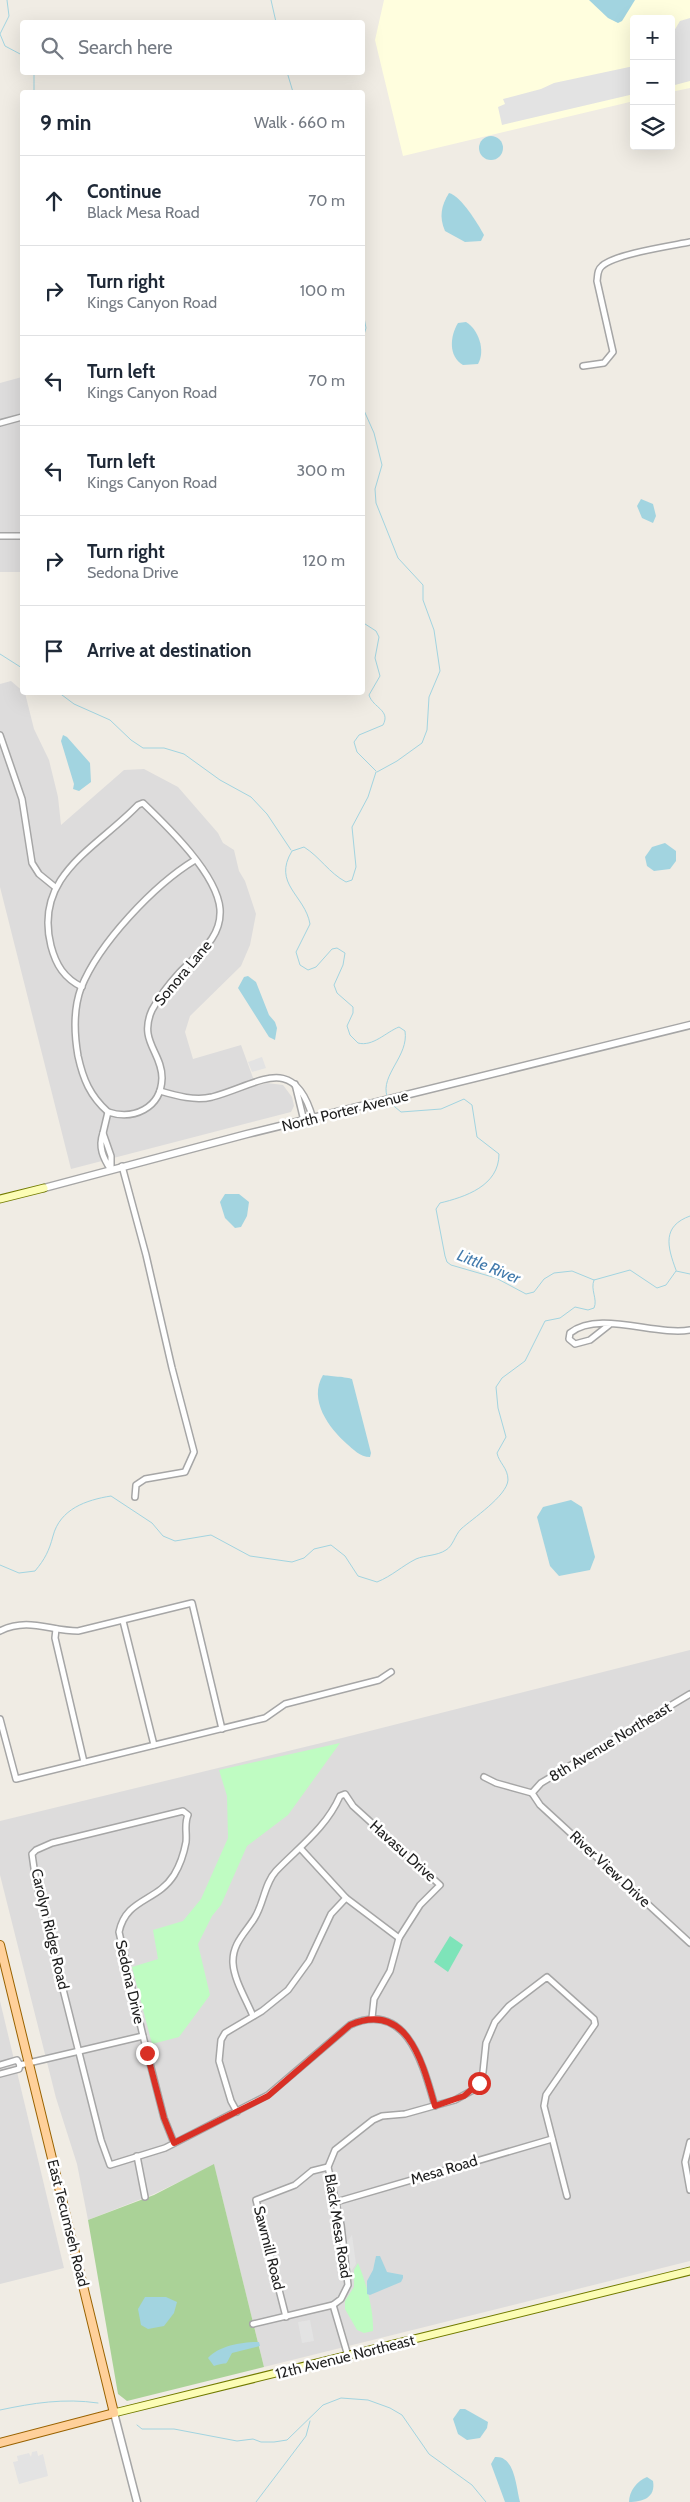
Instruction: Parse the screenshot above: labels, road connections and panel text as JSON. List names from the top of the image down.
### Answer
{
  "streets": {
    "main road": ["North Porter Avenue", "East Tecumseh Road", "12th Avenue Northeast"],
    "street": [
      "Sonora Lane",
      "8th Avenue Northeast",
      "Havasu Drive",
      "River View Drive",
      "Carolyn Ridge Road",
      "Sedona Drive",
      "Mesa Road",
      "Black Mesa Road",
      "Sawmill Road"
    ]
  },
  "crossings": [
    ["8th Avenue Northeast", "River View Drive"],
    ["Carolyn Ridge Road", "Sedona Drive"],
    ["Mesa Road", "Black Mesa Road"],
    ["East Tecumseh Road", "12th Avenue Northeast"],
    ["Black Mesa Road", "Sawmill Road"]
  ],
  "water": ["Little River"],
  "page": {
    "map_buttons": ["+", "−"],
    "search": "Search here",
    "heading": ["9 min", "Walk · 660 m"],
    "list": [
      ["Continue", "Black Mesa Road", "70 m"],
      ["Turn right", "Kings Canyon Road", "100 m"],
      ["Turn left", "Kings Canyon Road", "70 m"],
      ["Turn left", "Kings Canyon Road", "300 m"],
      ["Turn right", "Sedona Drive", "120 m"],
      "Arrive at destination"
    ]
  }
}
